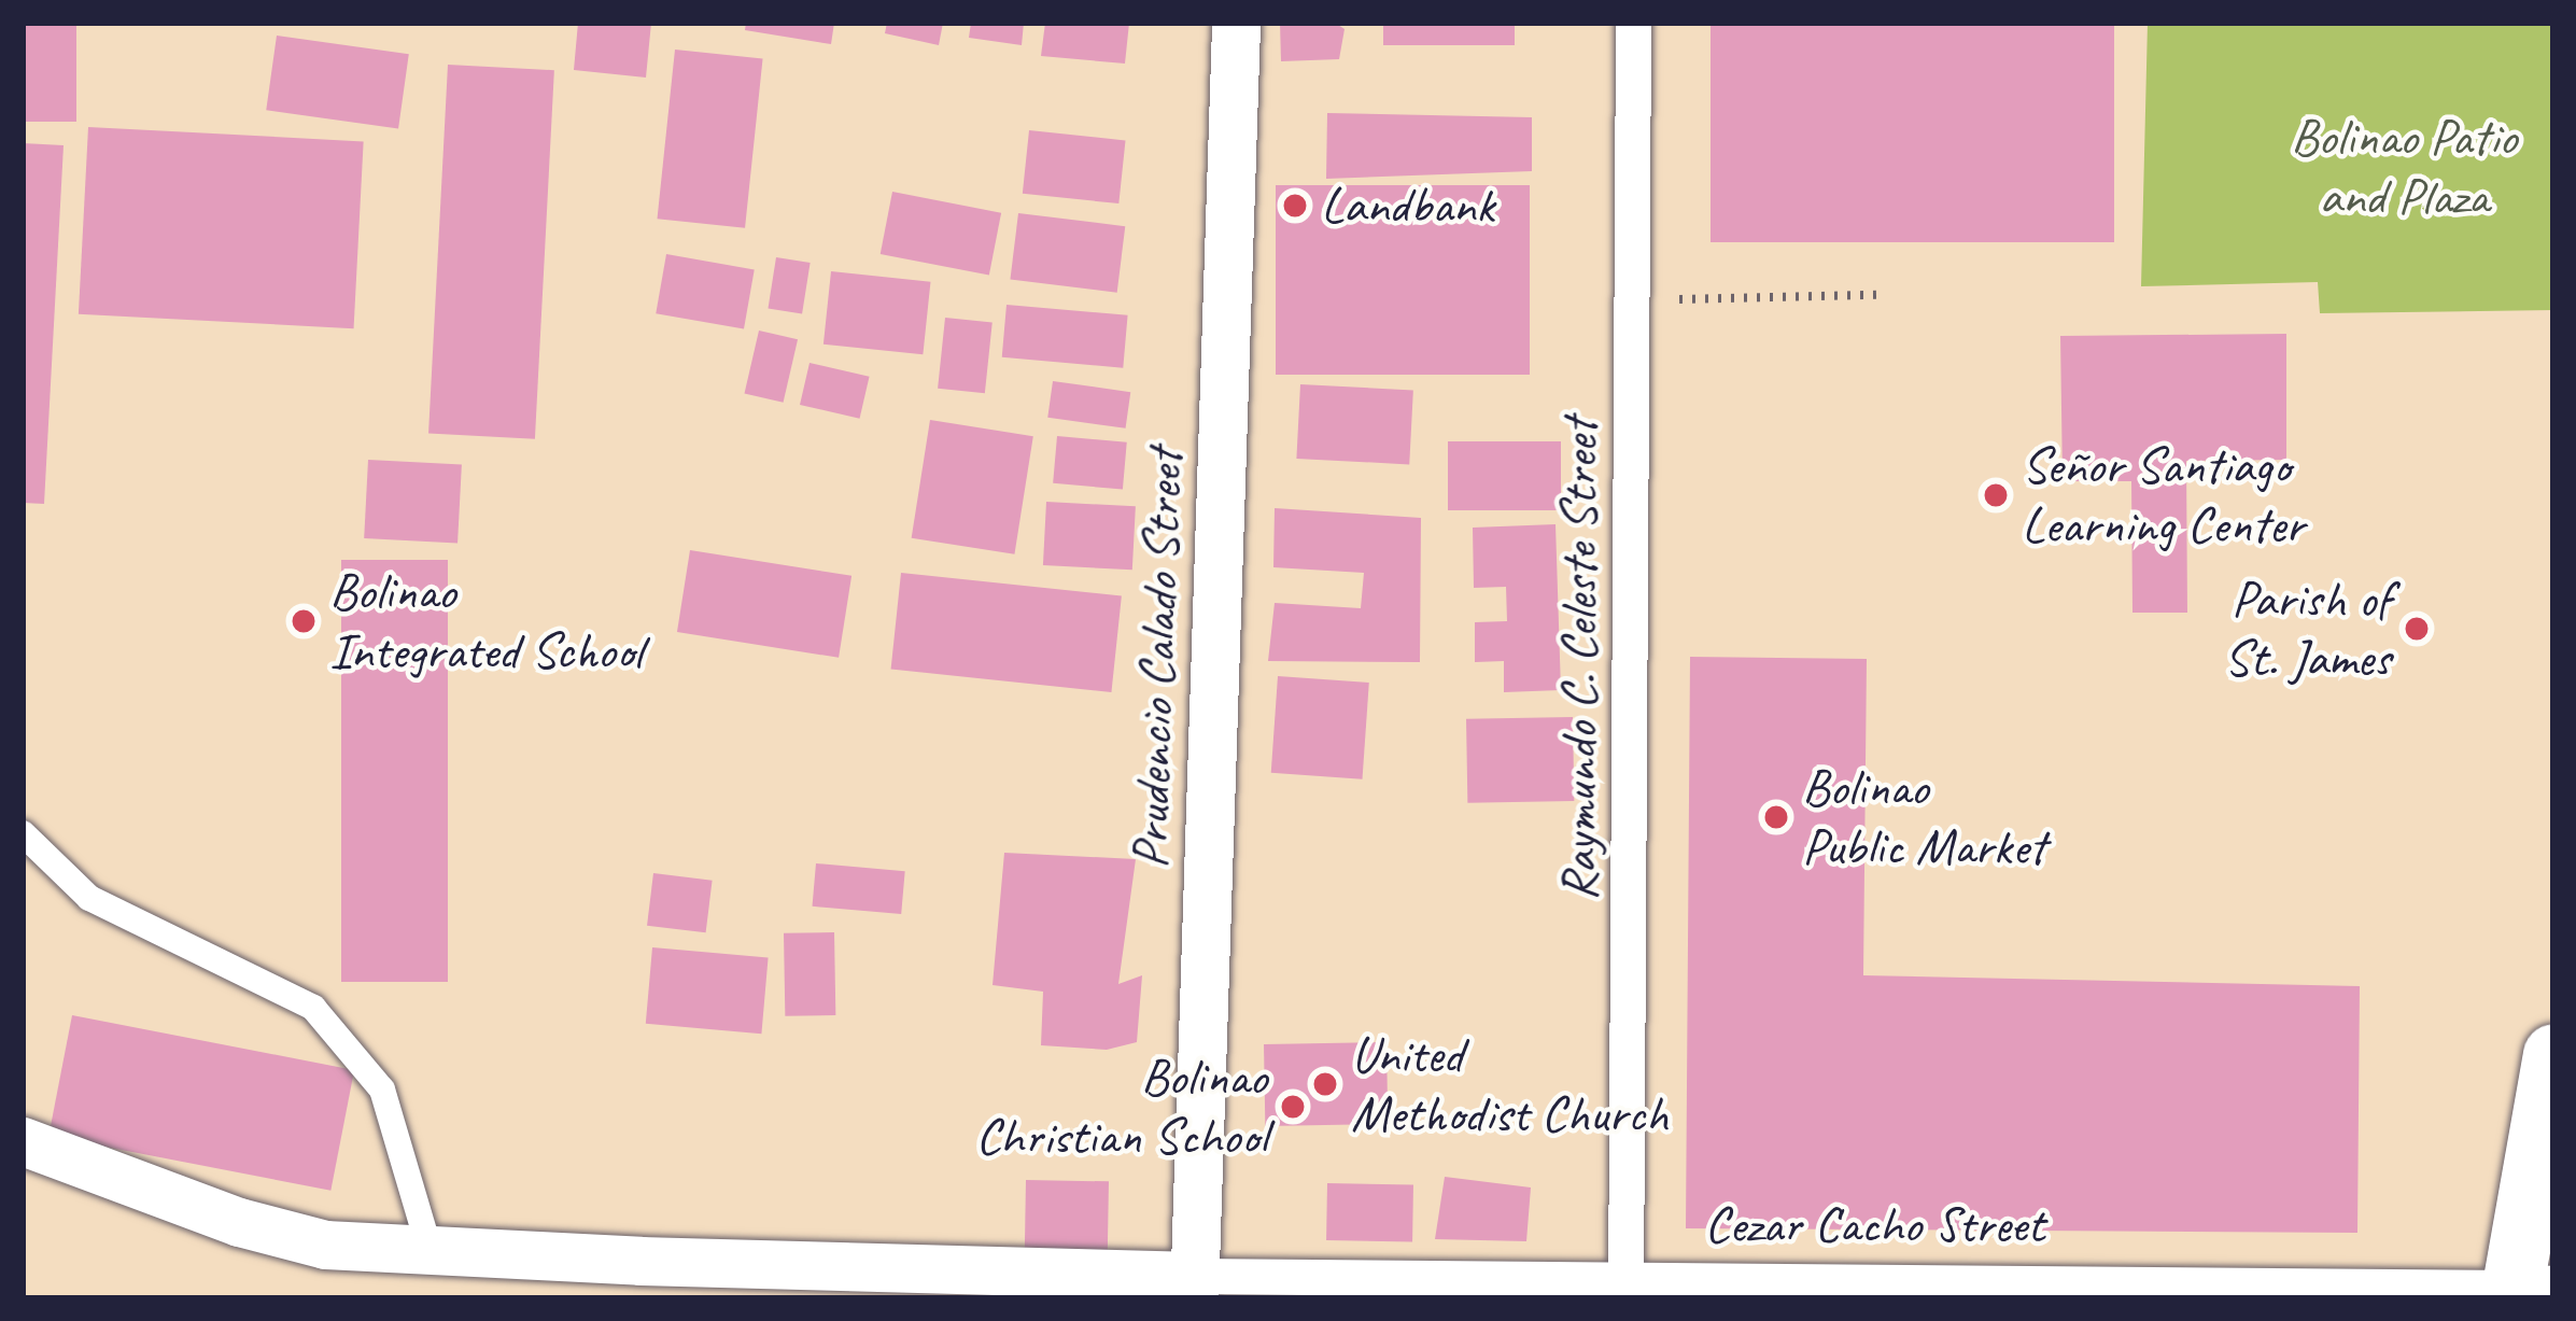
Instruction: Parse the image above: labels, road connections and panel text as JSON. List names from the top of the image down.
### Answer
{
  "streets": {
    "street": ["Prudencio Calado Street", "Raymundo C. Celeste Street", "Cezar Cacho Street"]
  },
  "crossings": [
    ["Prudencio Calado Street", "Cezar Cacho Street"],
    ["Raymundo C. Celeste Street", "Cezar Cacho Street"]
  ],
  "parks": ["Bolinao Patio and Plaza"],
  "places": [
    "Landbank",
    "Señor Santiago Learning Center",
    "Bolinao Integrated School",
    "Parish of St. James",
    "Bolinao Public Market",
    "United Methodist Church",
    "Bolinao Christian School"
  ]
}
